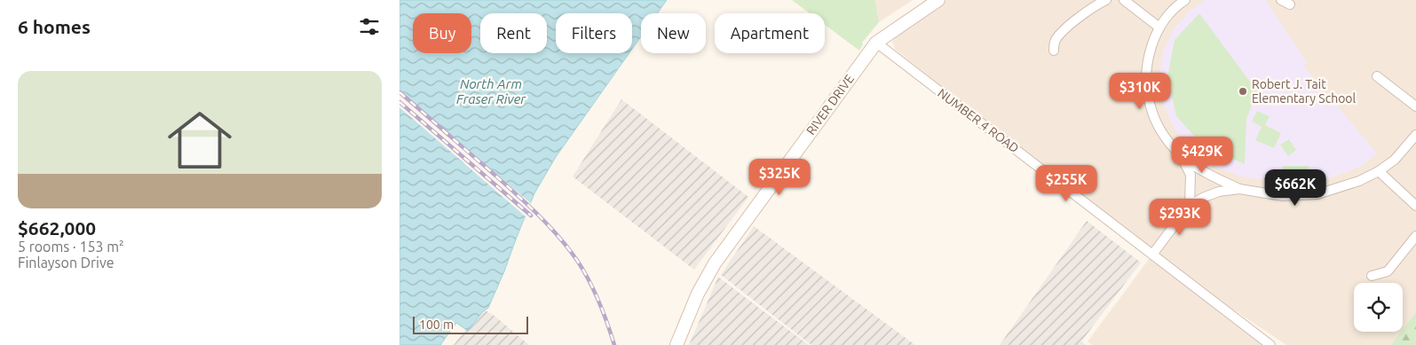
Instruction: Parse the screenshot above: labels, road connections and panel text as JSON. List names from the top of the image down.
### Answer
{
  "streets": {
    "street": ["RIVER DRIVE", "NUMBER 4 ROAD"]
  },
  "crossings": [
    ["RIVER DRIVE", "NUMBER 4 ROAD"]
  ],
  "water": ["North Arm Fraser River"],
  "places": ["Robert J. Tait Elementary School"],
  "scale_bar": "100 m",
  "page": {
    "heading": "6 homes",
    "chip": [
      "Buy",
      "Rent",
      "Filters",
      "New",
      "Apartment"
    ],
    "list": [
      {
        "name": "$662,000",
        "note": "5 rooms · 153 m² · Finlayson Drive"
      }
    ],
    "price": [
      "$310K",
      "$429K",
      "$325K",
      "$255K",
      "$662K",
      "$293K"
    ],
    "scale": "100 m"
  }
}
